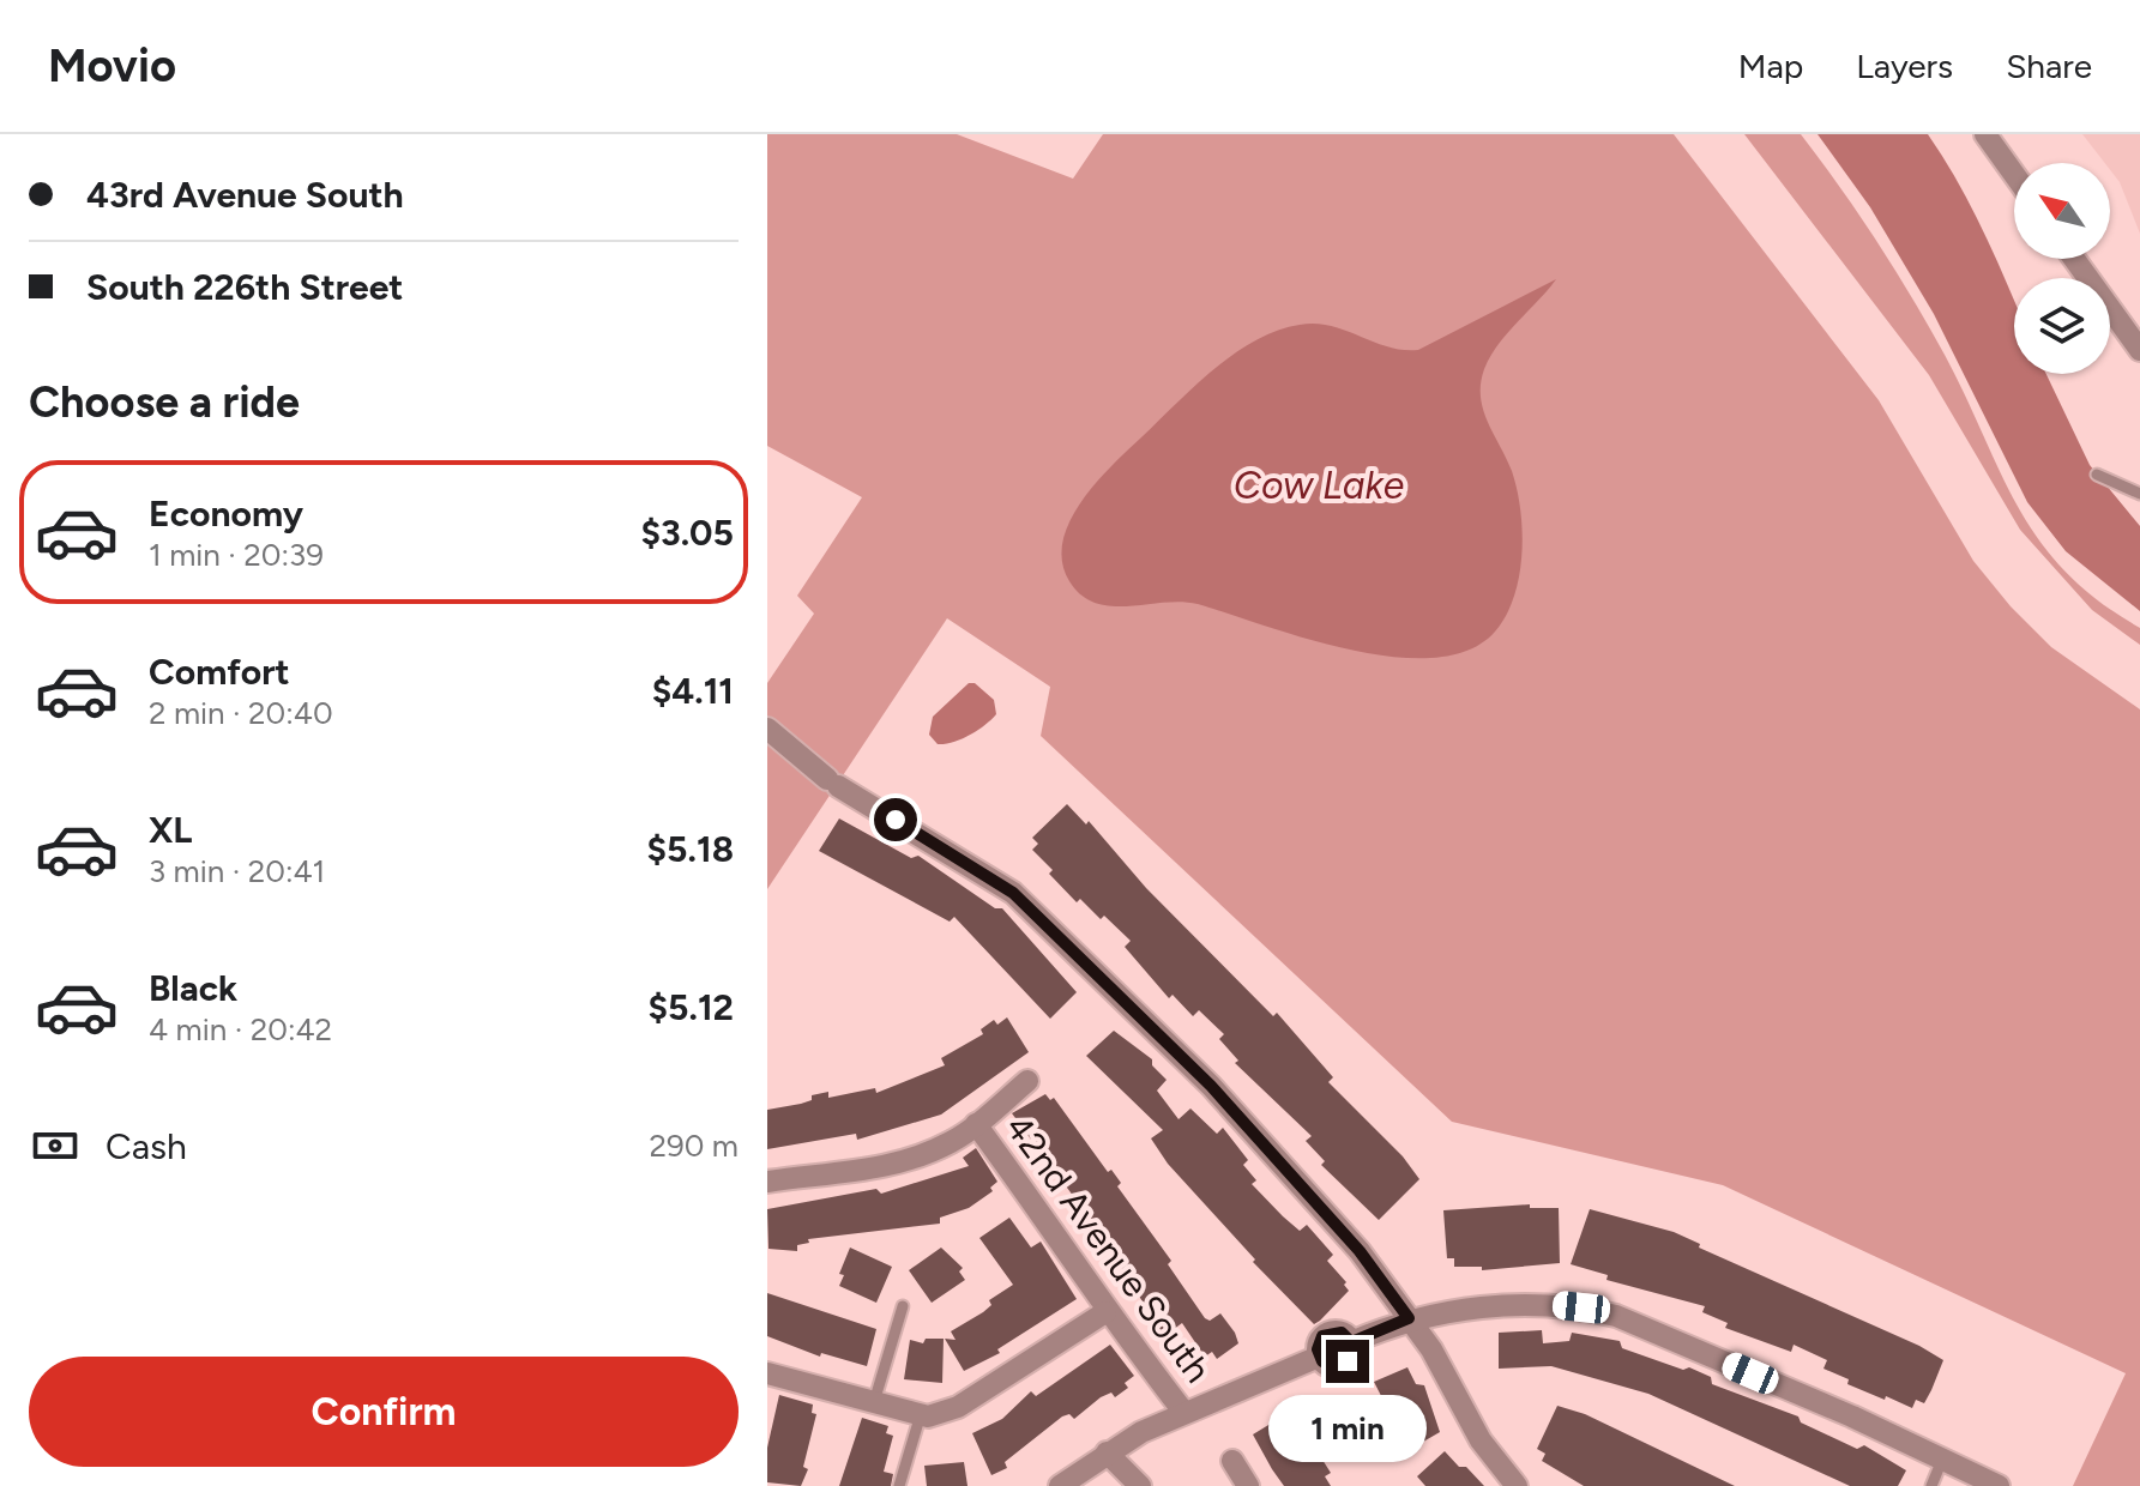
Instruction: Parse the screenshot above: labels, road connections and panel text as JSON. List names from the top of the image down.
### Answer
{
  "streets": {
    "street": ["42nd Avenue South"]
  },
  "water": ["Cow Lake"],
  "north": "top left",
  "page": {
    "header": "Movio",
    "nav": ["Map", "Layers", "Share"],
    "banner": ["43rd Avenue South", "South 226th Street"],
    "heading": "Choose a ride",
    "list": [
      {
        "name": "Economy",
        "note": "1 min · 20:39",
        "value": "$3.05"
      },
      {
        "name": "Comfort",
        "note": "2 min · 20:40",
        "value": "$4.11"
      },
      {
        "name": "XL",
        "note": "3 min · 20:41",
        "value": "$5.18"
      },
      {
        "name": "Black",
        "note": "4 min · 20:42",
        "value": "$5.12"
      }
    ],
    "pay": ["Cash", "290 m"],
    "buttons": "Confirm",
    "bubble": "1 min"
  }
}
